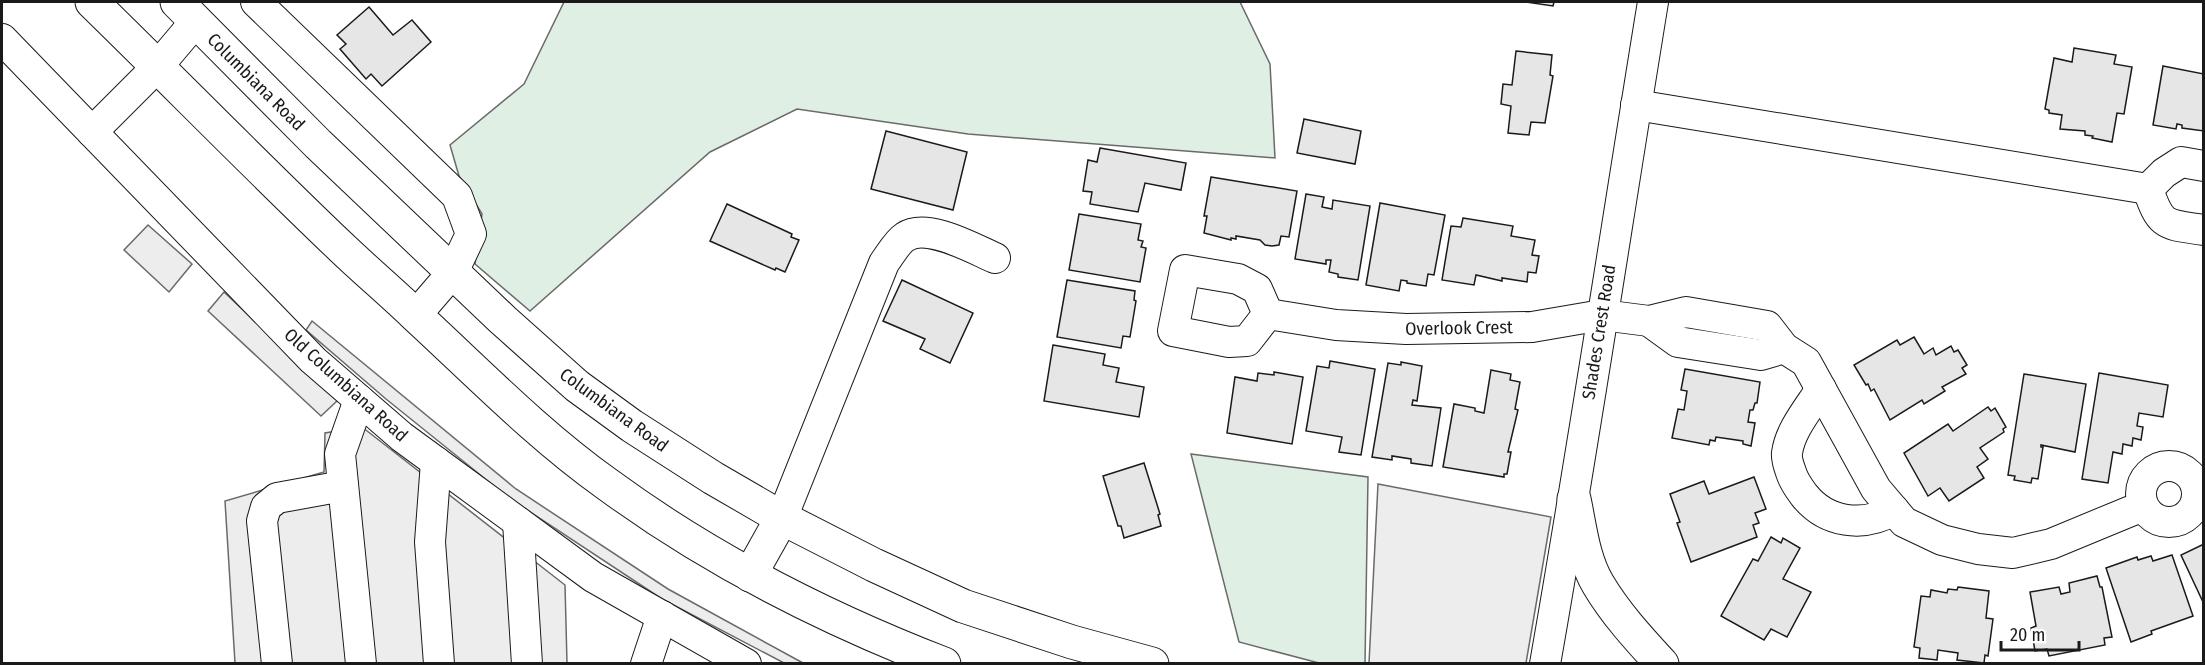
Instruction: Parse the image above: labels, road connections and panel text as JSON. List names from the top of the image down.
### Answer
{
  "streets": {
    "main road": ["Columbiana Road"],
    "street": ["Overlook Crest", "Shades Crest Road", "Old Columbiana Road"]
  },
  "crossings": [
    ["Overlook Crest", "Shades Crest Road"]
  ],
  "scale_bar": "20 m"
}
